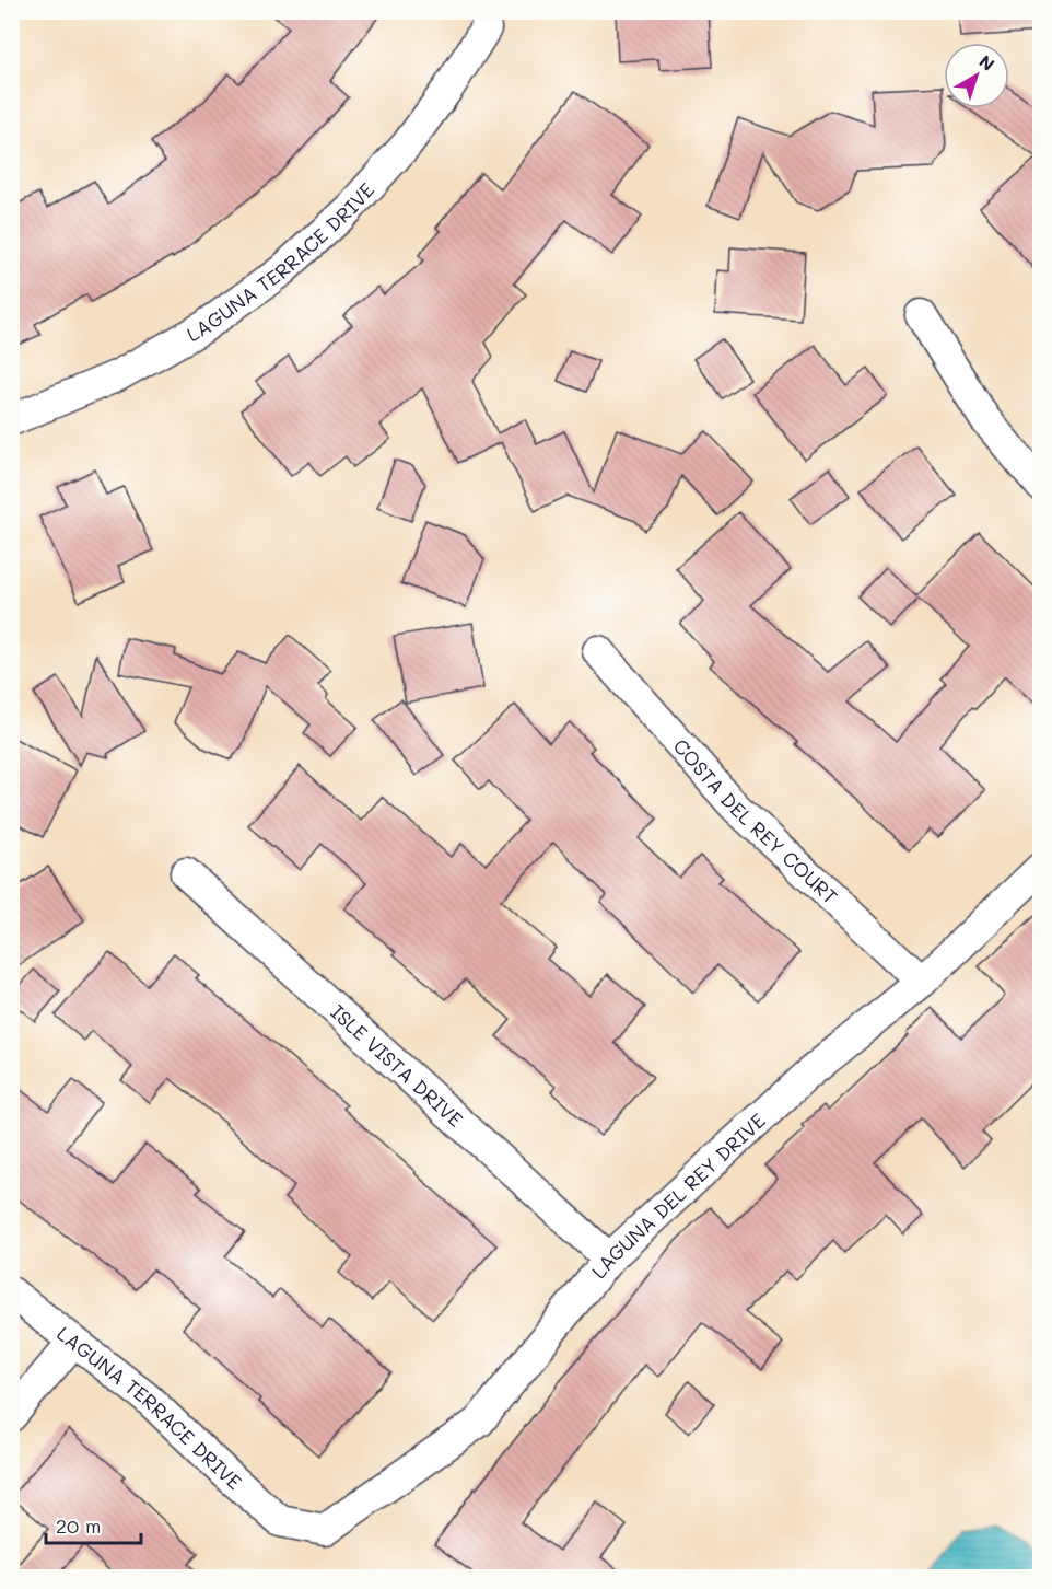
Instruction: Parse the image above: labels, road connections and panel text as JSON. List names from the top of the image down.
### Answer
{
  "streets": {
    "street": [
      "LAGUNA TERRACE DRIVE",
      "COSTA DEL REY COURT",
      "ISLE VISTA DRIVE",
      "LAGUNA DEL REY DRIVE"
    ]
  },
  "crossings": [
    ["LAGUNA TERRACE DRIVE", "LAGUNA DEL REY DRIVE"],
    ["COSTA DEL REY COURT", "LAGUNA DEL REY DRIVE"],
    ["ISLE VISTA DRIVE", "LAGUNA DEL REY DRIVE"]
  ],
  "scale_bar": "20 m",
  "north": "top right"
}
